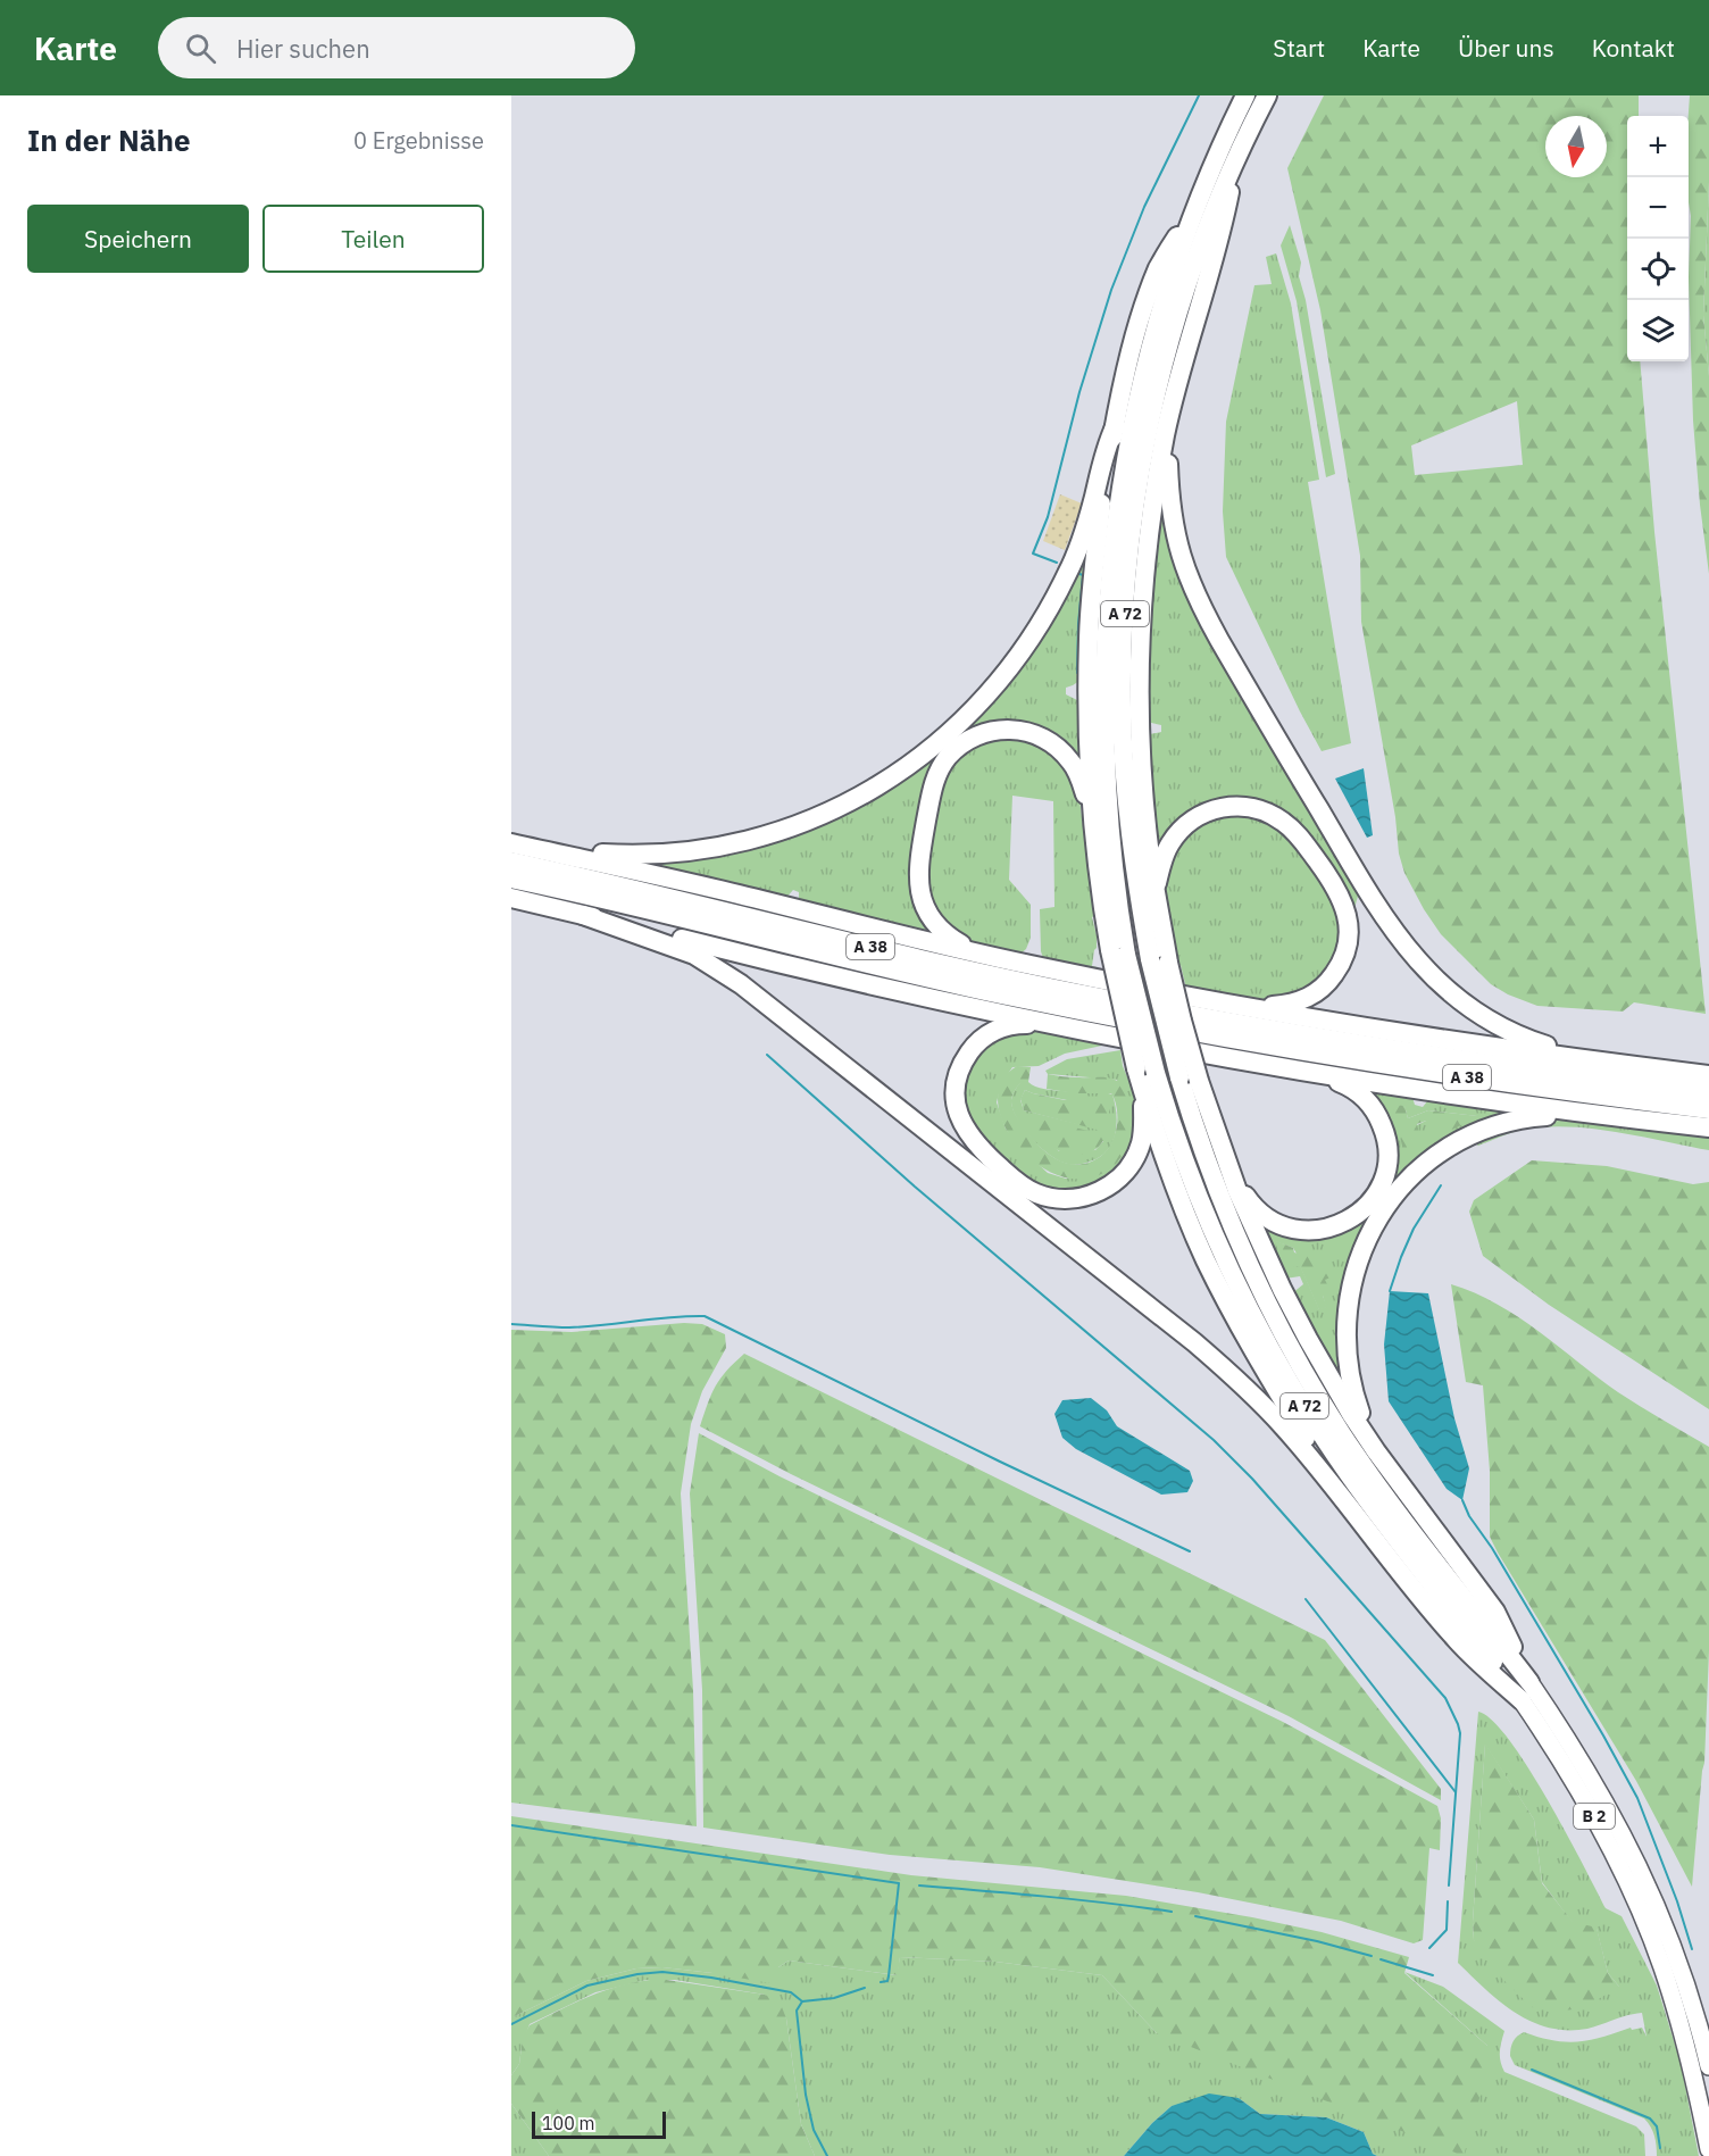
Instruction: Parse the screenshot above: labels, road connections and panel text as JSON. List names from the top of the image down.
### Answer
{
  "streets": {
    "highway": ["A 72", "A 38", "B 2"]
  },
  "crossings": [
    ["A 72", "B 2"]
  ],
  "scale_bar": "100 m",
  "north": "bottom",
  "page": {
    "header": "Karte",
    "search": "Hier suchen",
    "nav": [
      "Start",
      "Karte",
      "Über uns",
      "Kontakt"
    ],
    "heading": ["In der Nähe", "0 Ergebnisse"],
    "map_buttons": ["+", "−"],
    "buttons": ["Speichern", "Teilen"],
    "scale": "100 m"
  }
}
